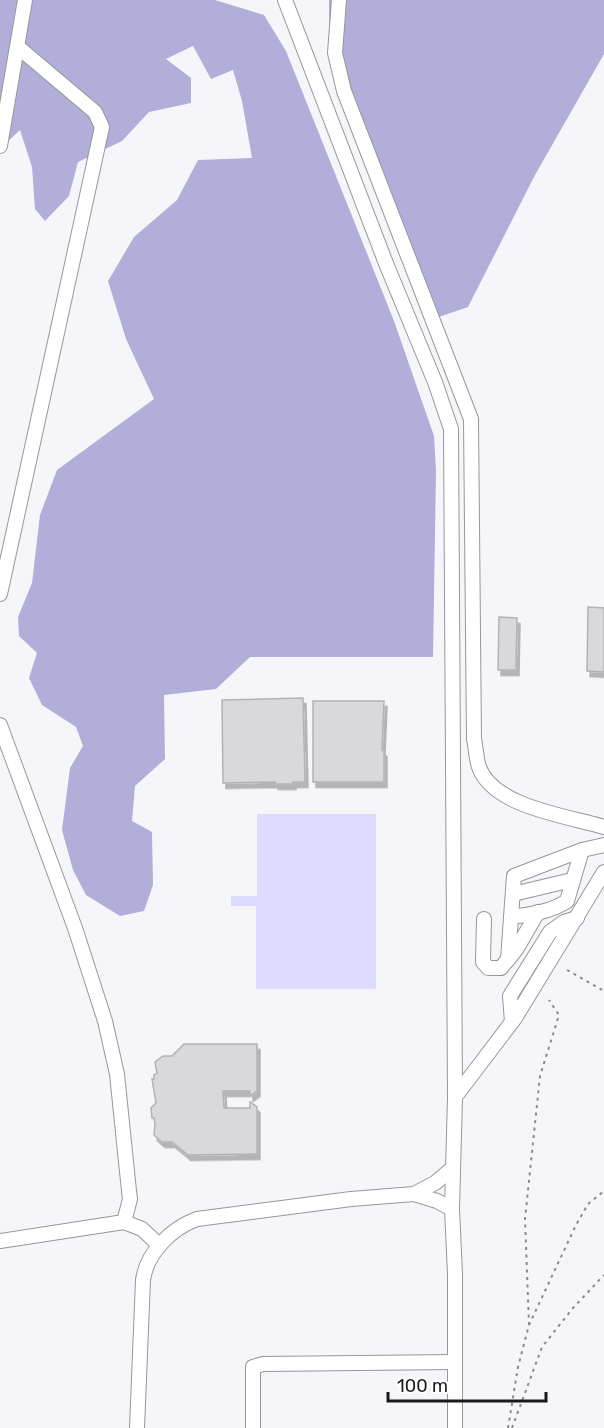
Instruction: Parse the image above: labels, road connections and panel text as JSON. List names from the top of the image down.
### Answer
{
  "scale_bar": "100 m"
}
